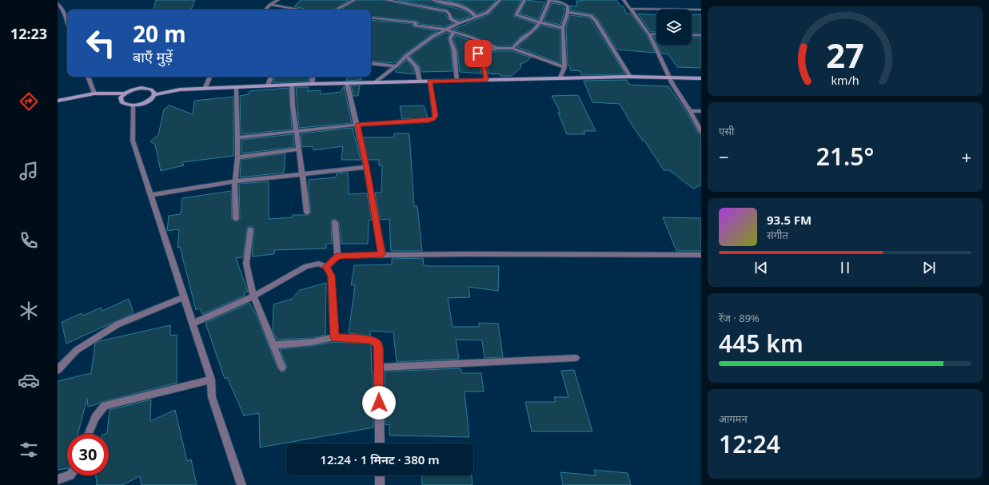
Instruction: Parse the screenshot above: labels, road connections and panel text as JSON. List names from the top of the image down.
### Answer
{
  "page": {
    "tabs": "12:23",
    "turn": ["20 m", "बाएँ मुड़ें"],
    "tile": [
      "एसी",
      ["रेंज · 89%", "445 km"],
      ["आगमन", "12:24"]
    ],
    "heat": ["−", "21.5°", "+"],
    "song": ["93.5 FM", "संगीत"],
    "limit": "30",
    "trip": "12:24 · 1 मिनट · 380 m",
    "gauge": ["27", "km/h"]
  }
}
